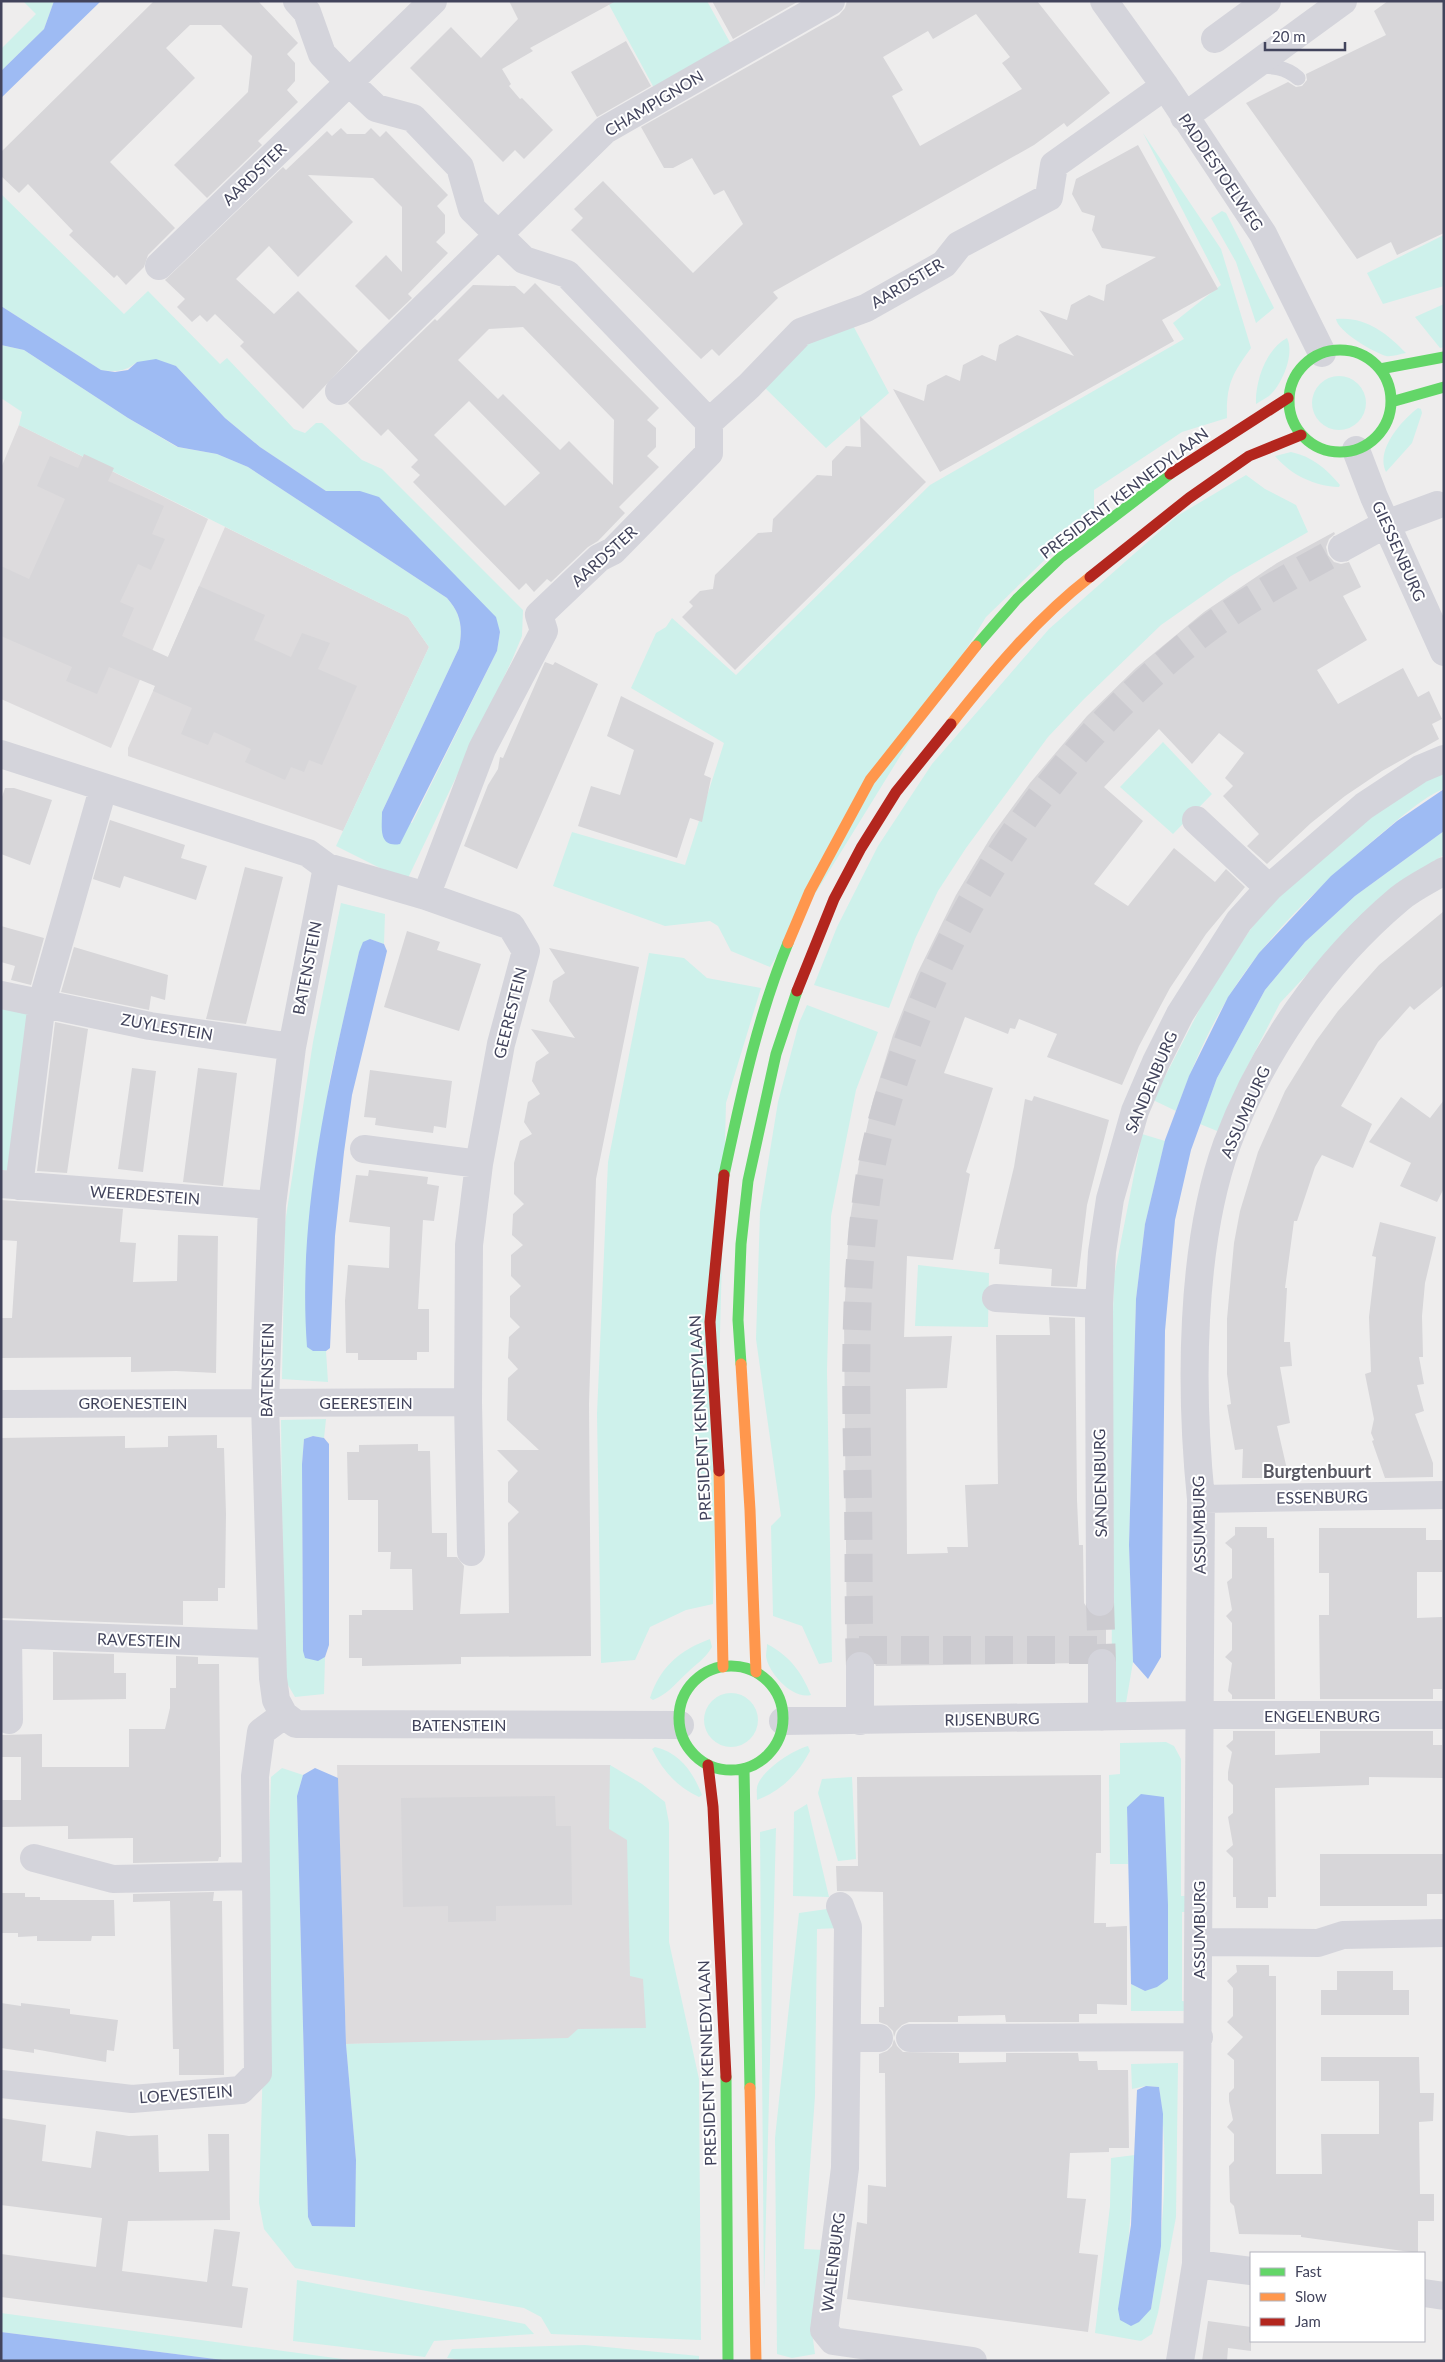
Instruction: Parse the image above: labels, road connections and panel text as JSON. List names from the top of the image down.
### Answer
{
  "streets": {
    "street": [
      "CHAMPIGNON",
      "PADDESTOELWEG",
      "AARDSTER",
      "PRESIDENT KENNEDYLAAN",
      "GIESSENBURG",
      "BATENSTEIN",
      "GEERESTEIN",
      "ZUYLESTEIN",
      "SANDENBURG",
      "ASSUMBURG",
      "WEERDESTEIN",
      "GROENESTEIN",
      "ESSENBURG",
      "RAVESTEIN",
      "ENGELENBURG",
      "RIJSENBURG",
      "LOEVESTEIN",
      "WALENBURG"
    ]
  },
  "crossings": [
    ["PADDESTOELWEG", "AARDSTER"],
    ["PADDESTOELWEG", "PRESIDENT KENNEDYLAAN"],
    ["PADDESTOELWEG", "GIESSENBURG"],
    ["AARDSTER", "GEERESTEIN"],
    ["PRESIDENT KENNEDYLAAN", "GIESSENBURG"],
    ["PRESIDENT KENNEDYLAAN", "BATENSTEIN"],
    ["PRESIDENT KENNEDYLAAN", "RIJSENBURG"],
    ["BATENSTEIN", "GEERESTEIN"],
    ["BATENSTEIN", "ZUYLESTEIN"],
    ["BATENSTEIN", "WEERDESTEIN"],
    ["BATENSTEIN", "GROENESTEIN"],
    ["BATENSTEIN", "RAVESTEIN"],
    ["BATENSTEIN", "RIJSENBURG"],
    ["BATENSTEIN", "LOEVESTEIN"],
    ["GEERESTEIN", "GROENESTEIN"],
    ["ZUYLESTEIN", "WEERDESTEIN"],
    ["ASSUMBURG", "ESSENBURG"],
    ["ASSUMBURG", "ENGELENBURG"],
    ["ASSUMBURG", "RIJSENBURG"],
    ["ENGELENBURG", "RIJSENBURG"]
  ],
  "districts": ["Burgtenbuurt"],
  "legend": ["Fast", "Slow", "Jam"],
  "scale_bar": "20 m"
}
